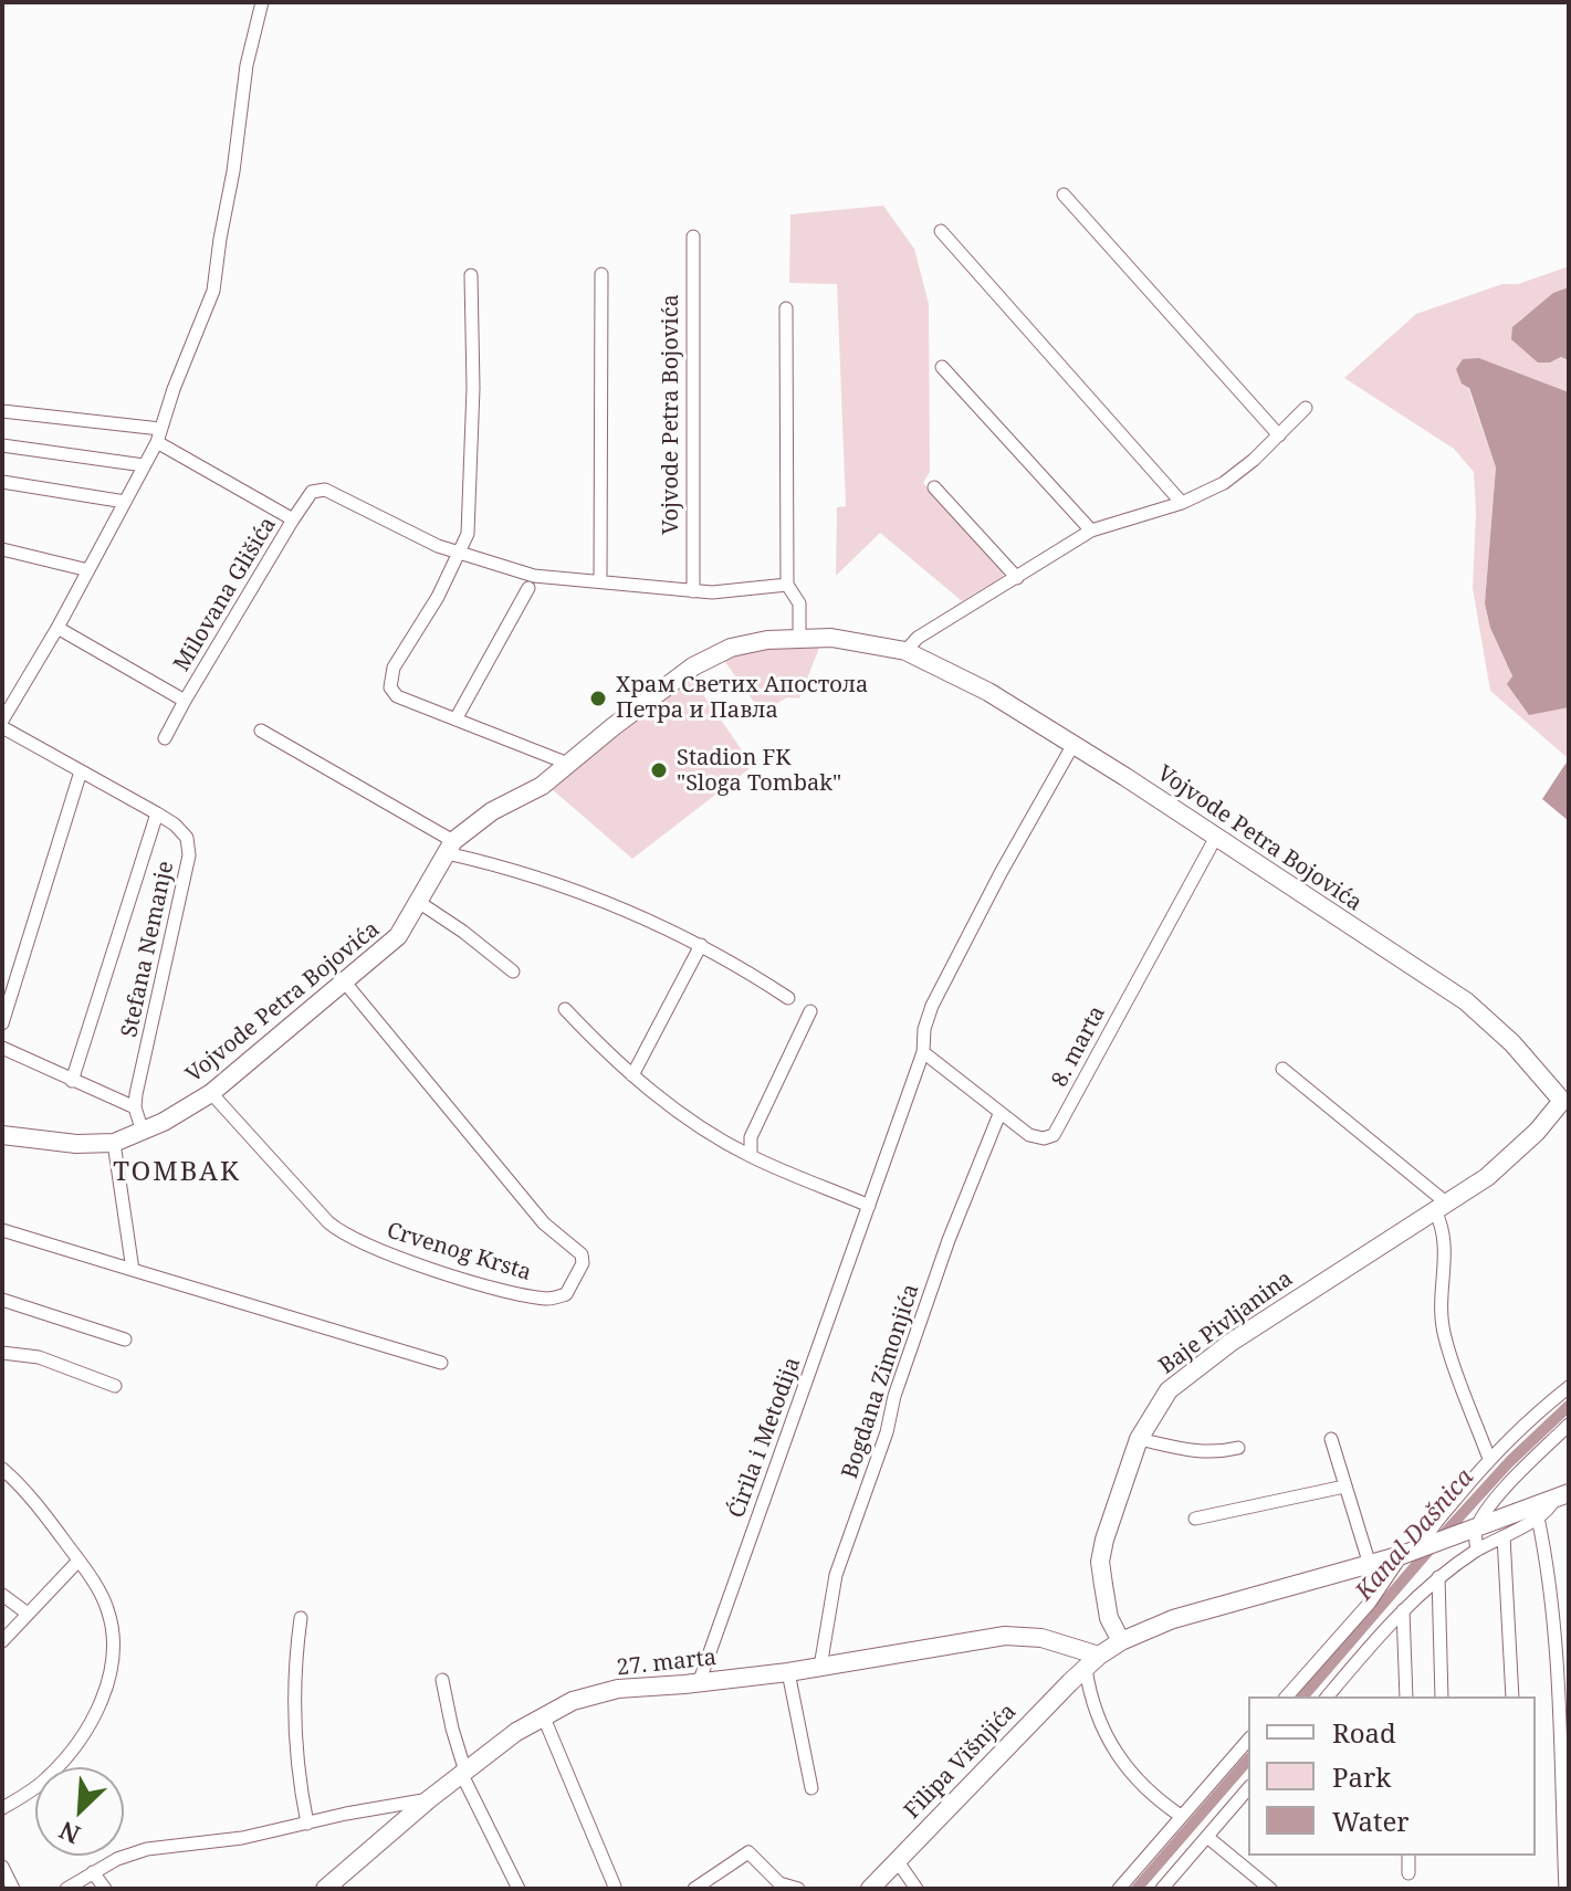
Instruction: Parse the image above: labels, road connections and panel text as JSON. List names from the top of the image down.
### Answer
{
  "streets": {
    "street": [
      "Vojvode Petra Bojovića",
      "Milovana Glišića",
      "Stefana Nemanje",
      "8. marta",
      "Crvenog Krsta",
      "Baje Pivljanina",
      "Bogdana Zimonjića",
      "Ćirila i Metodija",
      "27. marta",
      "Filipa Višnjića"
    ]
  },
  "crossings": [
    ["Vojvode Petra Bojovića", "Stefana Nemanje"],
    ["Vojvode Petra Bojovića", "8. marta"],
    ["Vojvode Petra Bojovića", "Crvenog Krsta"],
    ["Vojvode Petra Bojovića", "Baje Pivljanina"],
    ["Vojvode Petra Bojovića", "Ćirila i Metodija"],
    ["8. marta", "Bogdana Zimonjića"],
    ["8. marta", "Ćirila i Metodija"],
    ["Baje Pivljanina", "Filipa Višnjića"],
    ["Bogdana Zimonjića", "27. marta"],
    ["Ćirila i Metodija", "27. marta"],
    ["27. marta", "Filipa Višnjića"]
  ],
  "districts": ["TOMBAK"],
  "water": ["Kanal Dašnica"],
  "places": ["Храм Светих Апостола Петра и Павла", "Stadion FK \"Sloga Tombak\""],
  "legend": ["Road", "Park", "Water"],
  "north": "bottom left"
}
